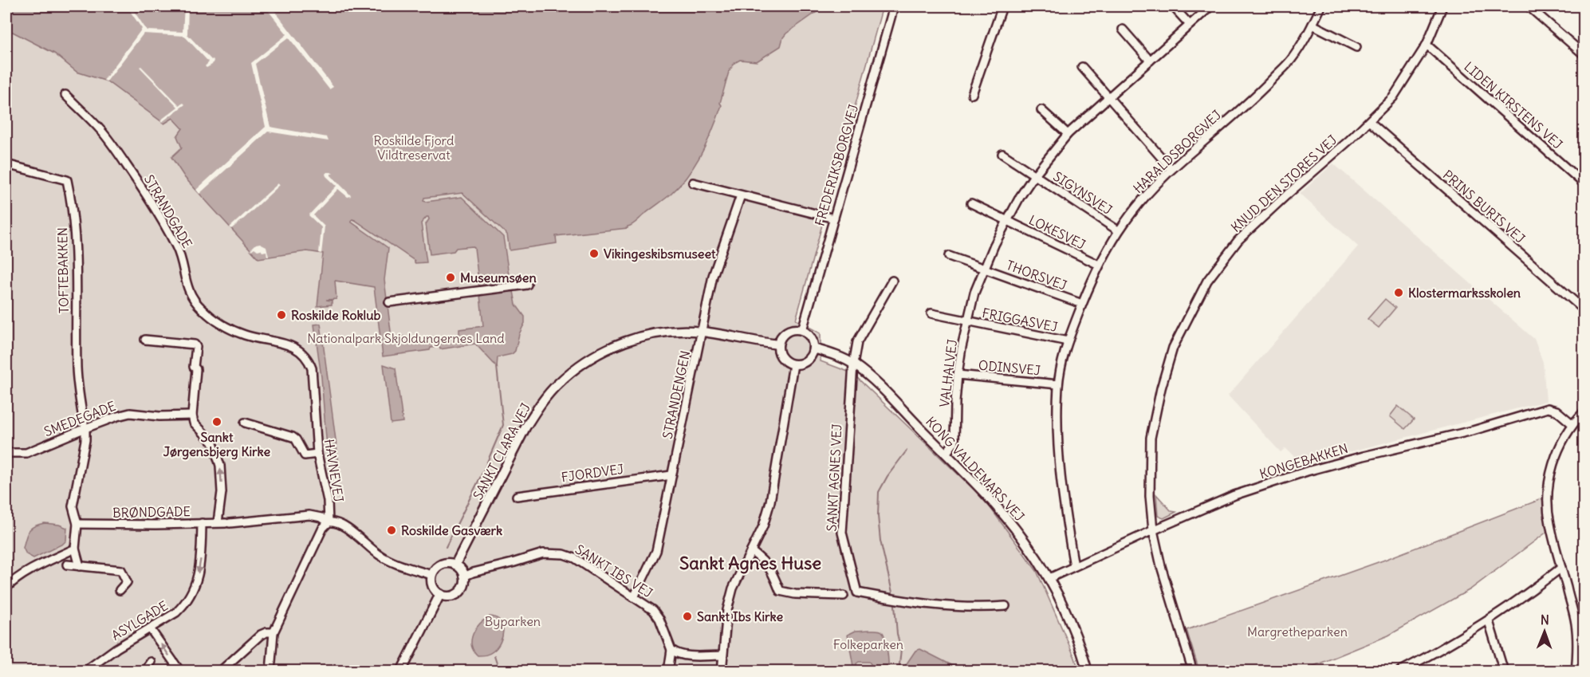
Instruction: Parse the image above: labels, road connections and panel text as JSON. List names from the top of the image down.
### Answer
{
  "streets": {
    "main road": ["SANKT CLARA VEJ", "KONG VALDEMARS VEJ"],
    "street": [
      "LIDEN KIRSTENS VEJ",
      "HARALDSBORGVEJ",
      "FREDERIKSBORGVEJ",
      "KNUD DEN STORES VEJ",
      "SIGYNSVEJ",
      "PRINS BURIS VEJ",
      "STRANDGADE",
      "LOKESVEJ",
      "TOFTEBAKKEN",
      "THORSVEJ",
      "FRIGGASVEJ",
      "ODINSVEJ",
      "VALHALVEJ",
      "STRANDENGEN",
      "SMEDEGADE",
      "KONGEBAKKEN",
      "HAVNEVEJ",
      "FJORDVEJ",
      "SANKT AGNES VEJ",
      "BRØNDGADE",
      "SANKT IBS VEJ",
      "ASYLGADE"
    ]
  },
  "crossings": [
    ["LIDEN KIRSTENS VEJ", "KNUD DEN STORES VEJ"],
    ["HARALDSBORGVEJ", "SIGYNSVEJ"],
    ["HARALDSBORGVEJ", "LOKESVEJ"],
    ["HARALDSBORGVEJ", "THORSVEJ"],
    ["HARALDSBORGVEJ", "FRIGGASVEJ"],
    ["HARALDSBORGVEJ", "ODINSVEJ"],
    ["HARALDSBORGVEJ", "KONGEBAKKEN"],
    ["FREDERIKSBORGVEJ", "SANKT CLARA VEJ"],
    ["FREDERIKSBORGVEJ", "KONG VALDEMARS VEJ"],
    ["KNUD DEN STORES VEJ", "PRINS BURIS VEJ"],
    ["KNUD DEN STORES VEJ", "KONGEBAKKEN"],
    ["SIGYNSVEJ", "VALHALVEJ"],
    ["STRANDGADE", "HAVNEVEJ"],
    ["LOKESVEJ", "VALHALVEJ"],
    ["TOFTEBAKKEN", "SMEDEGADE"],
    ["THORSVEJ", "VALHALVEJ"],
    ["FRIGGASVEJ", "VALHALVEJ"],
    ["ODINSVEJ", "VALHALVEJ"],
    ["VALHALVEJ", "KONG VALDEMARS VEJ"],
    ["STRANDENGEN", "SANKT CLARA VEJ"],
    ["STRANDENGEN", "FJORDVEJ"],
    ["STRANDENGEN", "SANKT IBS VEJ"],
    ["SANKT CLARA VEJ", "KONG VALDEMARS VEJ"],
    ["SANKT CLARA VEJ", "SANKT IBS VEJ"],
    ["KONGEBAKKEN", "KONG VALDEMARS VEJ"],
    ["KONG VALDEMARS VEJ", "SANKT AGNES VEJ"],
    ["HAVNEVEJ", "BRØNDGADE"],
    ["BRØNDGADE", "ASYLGADE"]
  ],
  "one_way": ["ASYLGADE"],
  "districts": ["Sankt Agnes Huse"],
  "parks": [
    "Roskilde Fjord Vildtreservat",
    "Nationalpark Skjoldungernes Land",
    "Byparken",
    "Margretheparken",
    "Folkeparken"
  ],
  "places": [
    "Vikingeskibsmuseet",
    "Museumsøen",
    "Klostermarksskolen",
    "Roskilde Roklub",
    "Sankt Jørgensbjerg Kirke",
    "Roskilde Gasværk",
    "Sankt Ibs Kirke"
  ],
  "north": "top"
}
